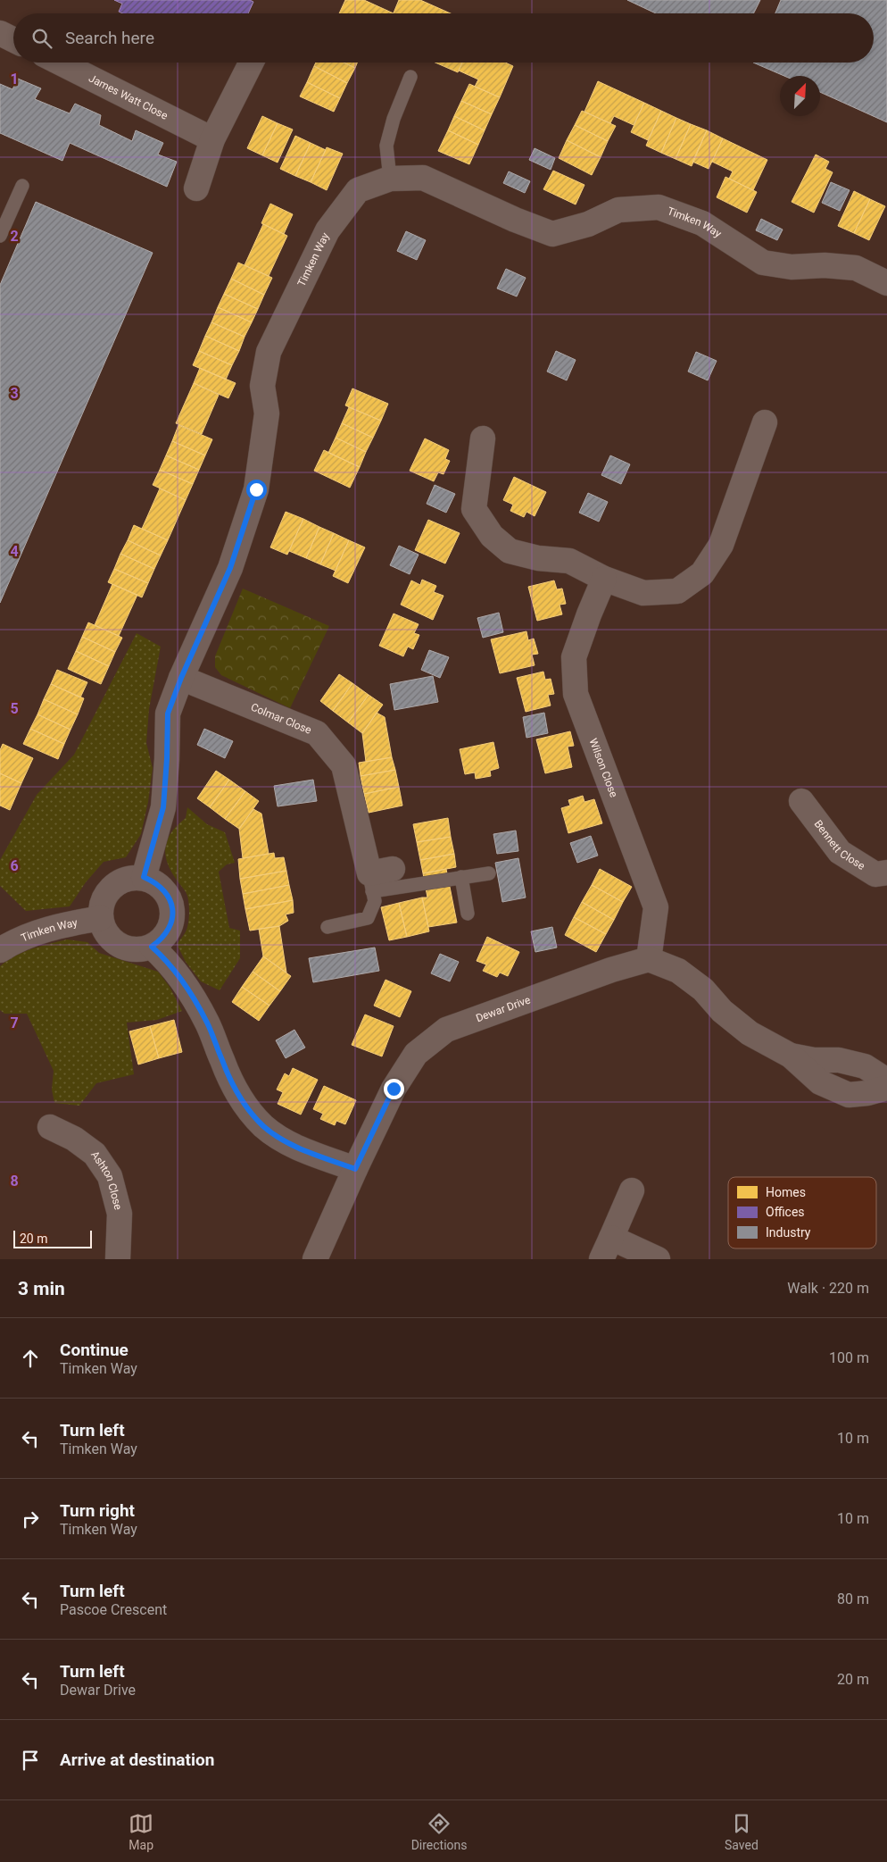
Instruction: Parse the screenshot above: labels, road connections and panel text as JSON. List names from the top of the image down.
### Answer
{
  "streets": {
    "street": [
      "James Watt Close",
      "Timken Way",
      "Colmar Close",
      "Wilson Close",
      "Bennett Close",
      "Dewar Drive",
      "Ashton Close"
    ]
  },
  "crossings": [
    ["Timken Way", "Colmar Close"],
    ["Wilson Close", "Dewar Drive"]
  ],
  "legend": ["Homes", "Offices", "Industry"],
  "scale_bar": "20 m",
  "north": "top right",
  "page": {
    "search": "Search here",
    "scale": "20 m",
    "heading": ["3 min", "Walk · 220 m"],
    "list": [
      ["Continue", "Timken Way", "100 m"],
      ["Turn left", "Timken Way", "10 m"],
      ["Turn right", "Timken Way", "10 m"],
      ["Turn left", "Pascoe Crescent", "80 m"],
      ["Turn left", "Dewar Drive", "20 m"],
      "Arrive at destination"
    ],
    "nav": ["Map", "Directions", "Saved"]
  },
  "grid": {
    "rows": [
      "1",
      "2",
      "3",
      "4",
      "5",
      "6",
      "7",
      "8"
    ]
  }
}
